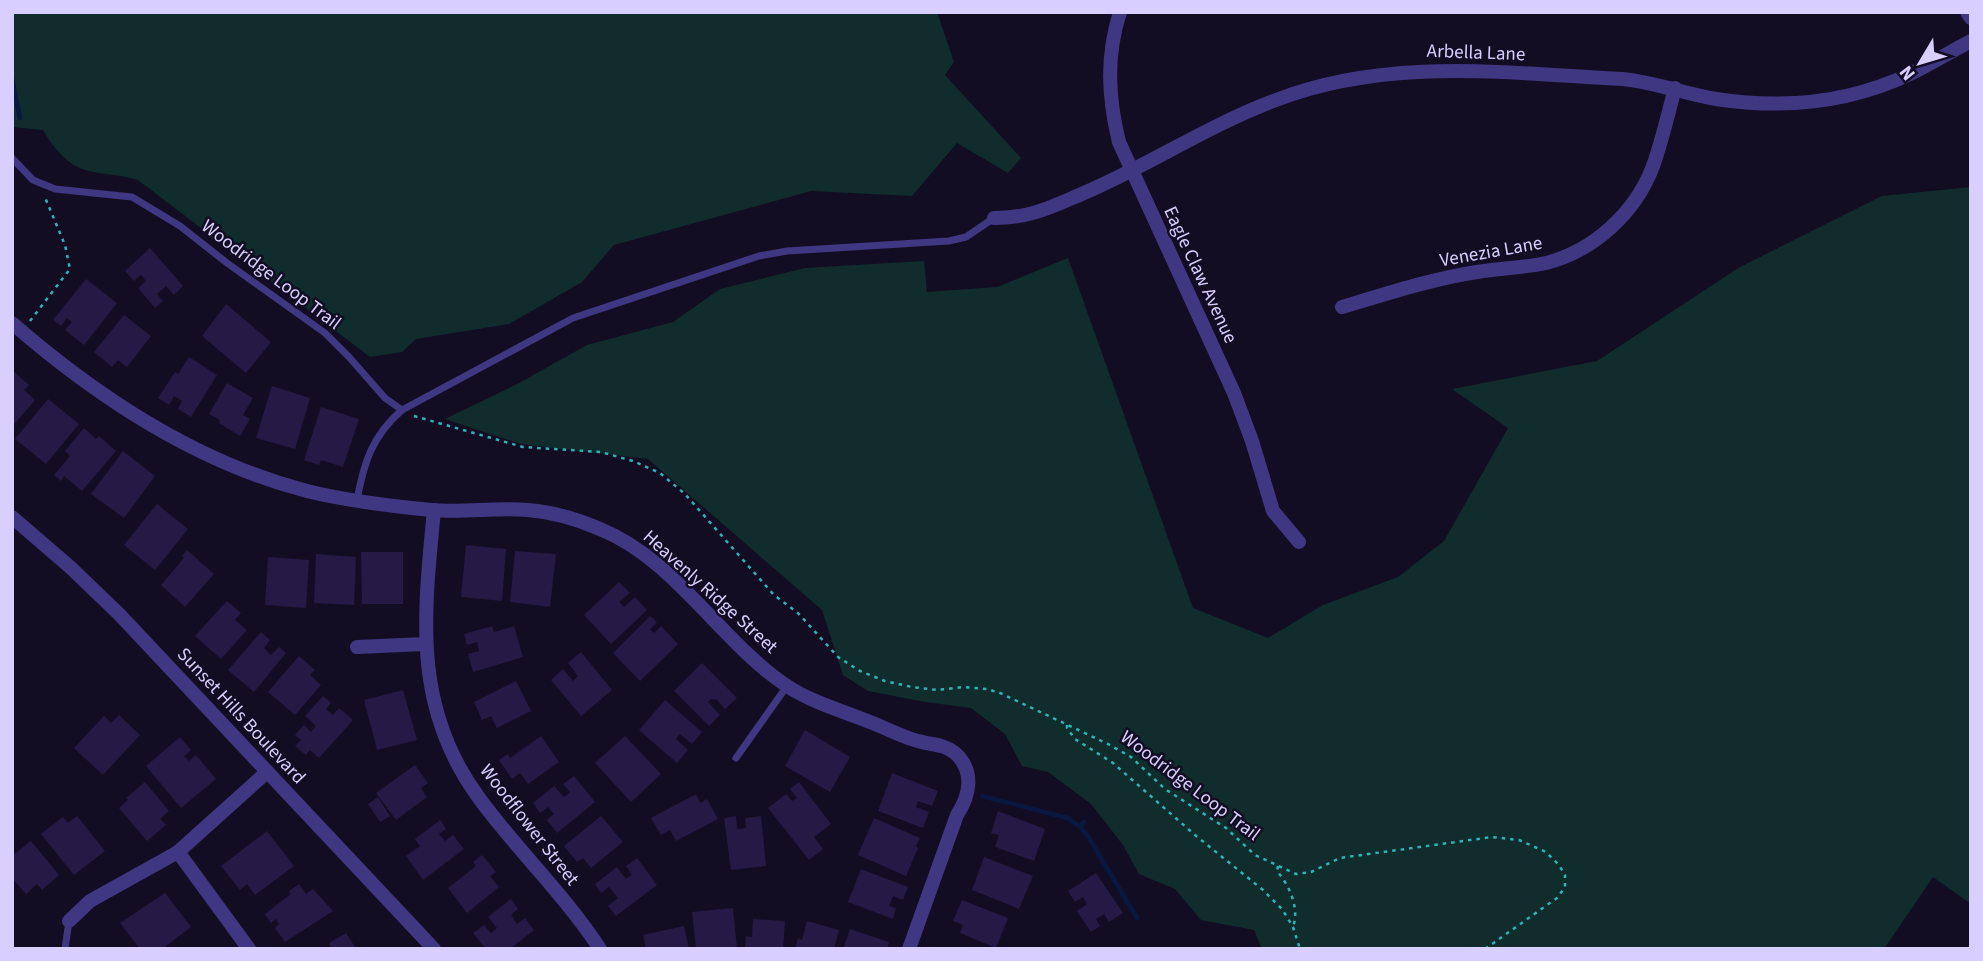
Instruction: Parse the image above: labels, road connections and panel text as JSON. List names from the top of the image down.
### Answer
{
  "streets": {
    "street": [
      "Arbella Lane",
      "Venezia Lane",
      "Eagle Claw Avenue",
      "Heavenly Ridge Street",
      "Sunset Hills Boulevard",
      "Woodflower Street"
    ],
    "lane": ["Woodridge Loop Trail"]
  },
  "crossings": [
    ["Arbella Lane", "Venezia Lane"],
    ["Arbella Lane", "Eagle Claw Avenue"],
    ["Heavenly Ridge Street", "Woodflower Street"]
  ],
  "north": "bottom left"
}
